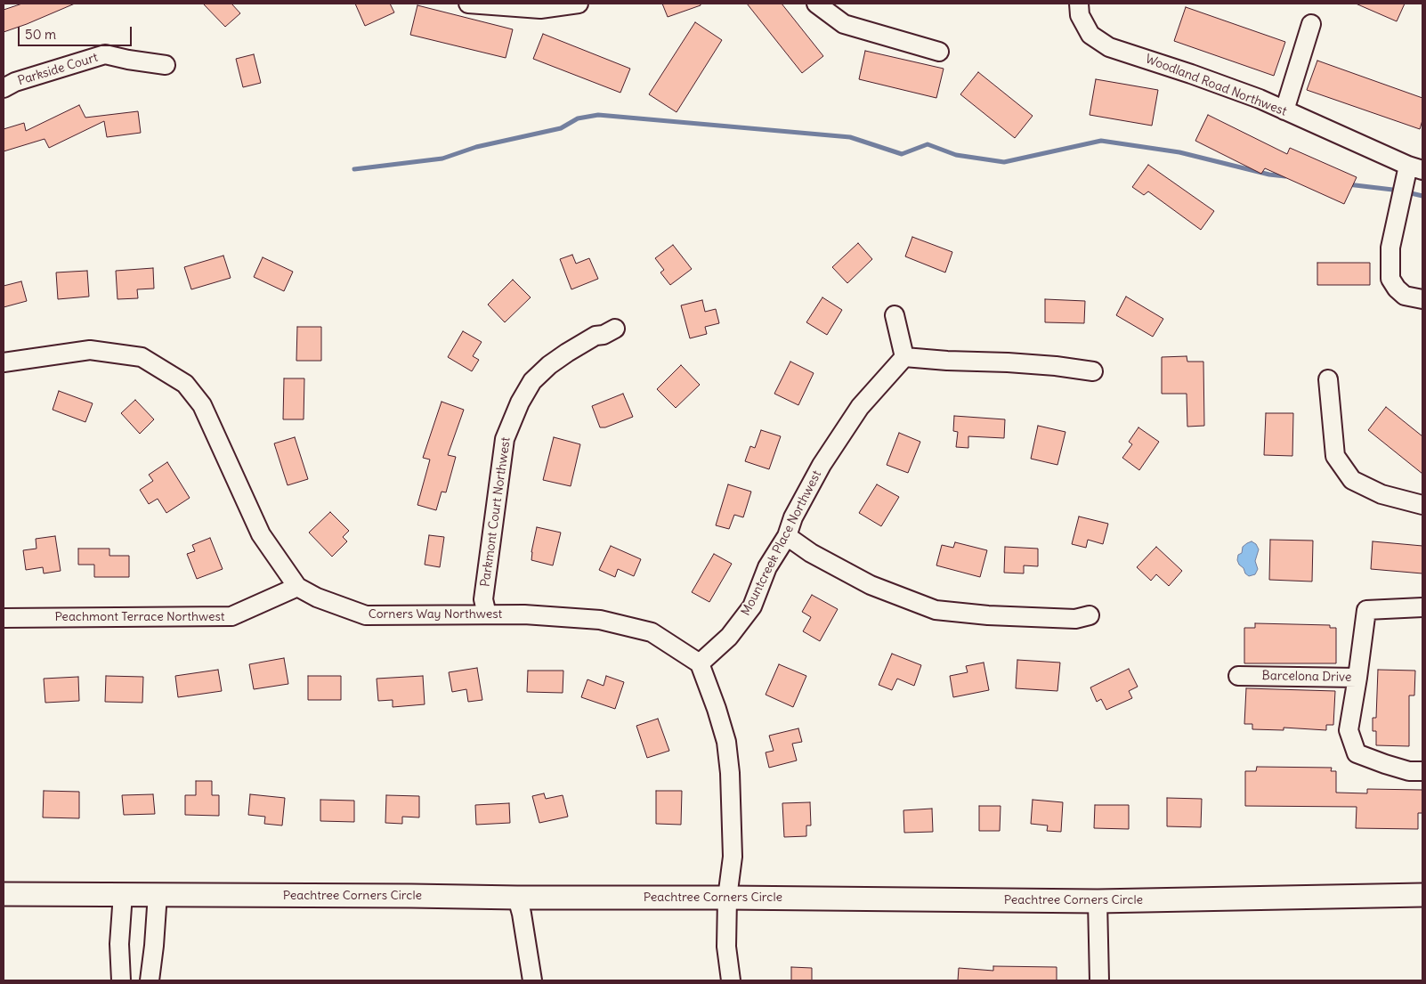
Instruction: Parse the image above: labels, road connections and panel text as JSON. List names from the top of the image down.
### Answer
{
  "streets": {
    "street": [
      "Parkside Court",
      "Woodland Road Northwest",
      "Parkmont Court Northwest",
      "Mountcreek Place Northwest",
      "Corners Way Northwest",
      "Peachmont Terrace Northwest",
      "Barcelona Drive",
      "Peachtree Corners Circle"
    ]
  },
  "crossings": [
    ["Parkmont Court Northwest", "Corners Way Northwest"],
    ["Mountcreek Place Northwest", "Corners Way Northwest"],
    ["Corners Way Northwest", "Peachmont Terrace Northwest"]
  ],
  "scale_bar": "50 m"
}
